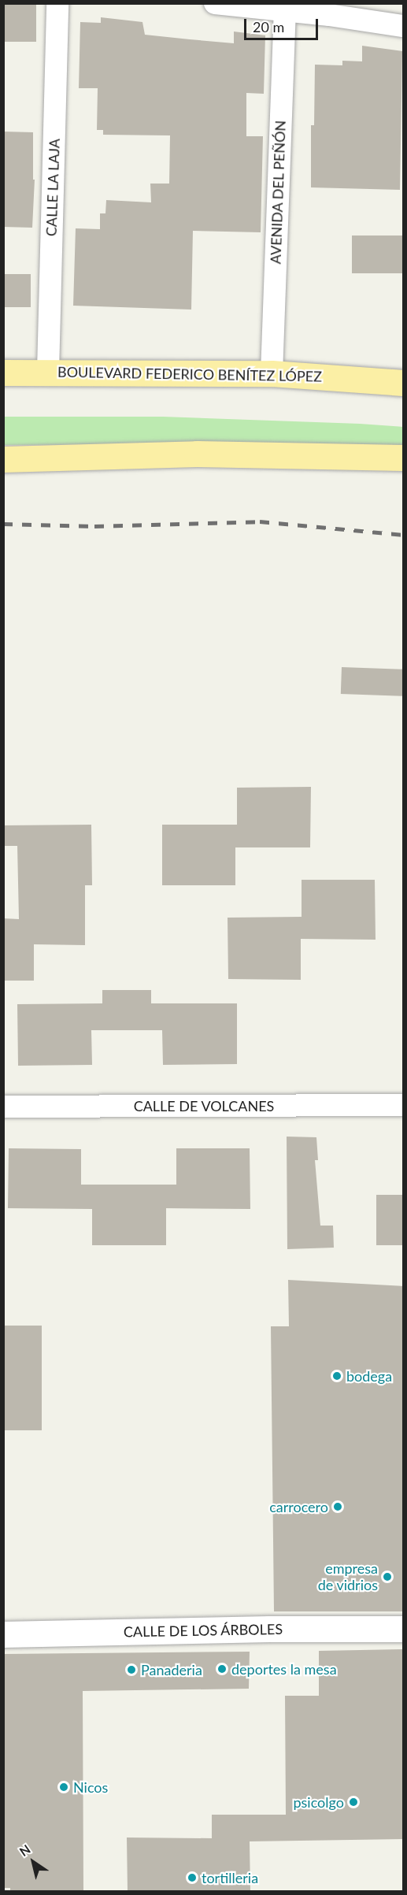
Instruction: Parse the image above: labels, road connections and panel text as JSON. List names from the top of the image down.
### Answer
{
  "streets": {
    "main road": ["BOULEVARD FEDERICO BENÍTEZ LÓPEZ"],
    "street": [
      "CALLE LA LAJA",
      "AVENIDA DEL PEÑÓN",
      "CALLE DE VOLCANES",
      "CALLE DE LOS ÁRBOLES"
    ]
  },
  "crossings": [
    ["CALLE LA LAJA", "BOULEVARD FEDERICO BENÍTEZ LÓPEZ"],
    ["AVENIDA DEL PEÑÓN", "BOULEVARD FEDERICO BENÍTEZ LÓPEZ"]
  ],
  "places": [
    "bodega",
    "carrocero",
    "empresa de vidrios",
    "deportes la mesa",
    "Panaderia",
    "Nicos",
    "psicolgo",
    "tortilleria"
  ],
  "scale_bar": "20 m",
  "north": "top left"
}
